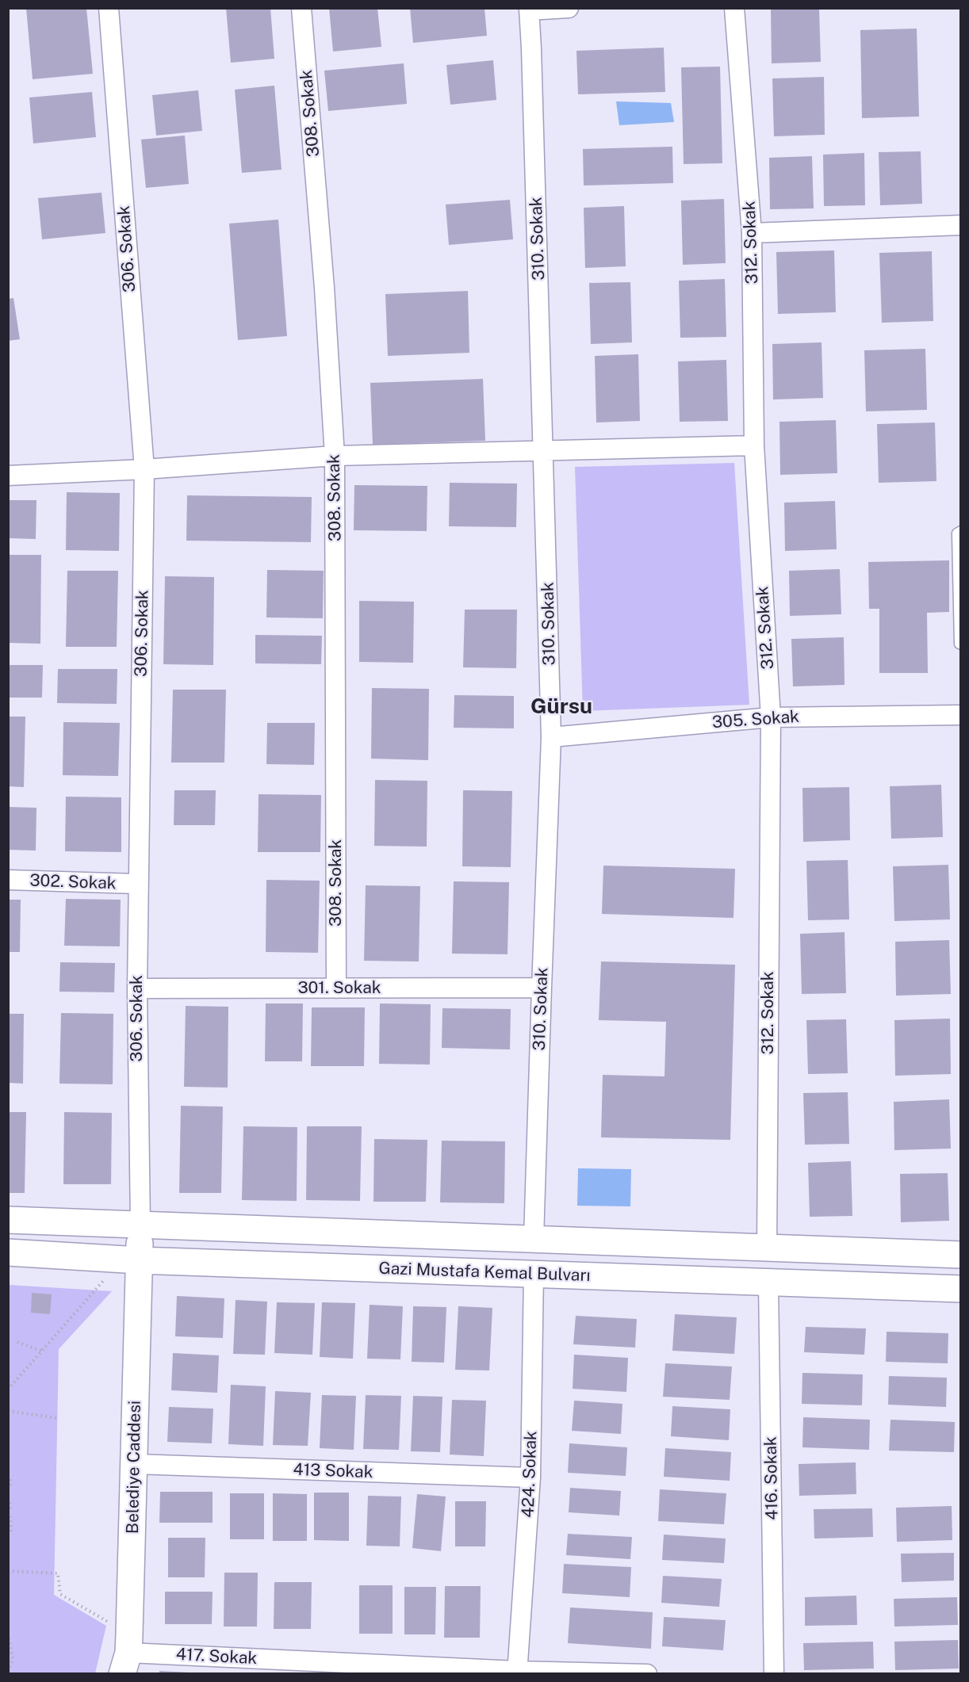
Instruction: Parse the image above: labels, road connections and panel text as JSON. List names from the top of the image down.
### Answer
{
  "streets": {
    "main road": ["306. Sokak", "Gazi Mustafa Kemal Bulvarı", "Belediye Caddesi"],
    "street": [
      "308. Sokak",
      "310. Sokak",
      "312. Sokak",
      "305. Sokak",
      "302. Sokak",
      "301. Sokak",
      "413 Sokak",
      "424. Sokak",
      "416. Sokak",
      "417. Sokak"
    ]
  },
  "crossings": [
    ["308. Sokak", "301. Sokak"],
    ["310. Sokak", "305. Sokak"],
    ["310. Sokak", "301. Sokak"],
    ["310. Sokak", "Gazi Mustafa Kemal Bulvarı"],
    ["312. Sokak", "305. Sokak"],
    ["312. Sokak", "Gazi Mustafa Kemal Bulvarı"],
    ["306. Sokak", "302. Sokak"],
    ["306. Sokak", "301. Sokak"],
    ["306. Sokak", "Gazi Mustafa Kemal Bulvarı"],
    ["306. Sokak", "Belediye Caddesi"],
    ["Gazi Mustafa Kemal Bulvarı", "Belediye Caddesi"],
    ["Gazi Mustafa Kemal Bulvarı", "424. Sokak"],
    ["Gazi Mustafa Kemal Bulvarı", "416. Sokak"],
    ["Belediye Caddesi", "413 Sokak"],
    ["Belediye Caddesi", "417. Sokak"],
    ["413 Sokak", "424. Sokak"],
    ["424. Sokak", "417. Sokak"]
  ],
  "districts": ["Gürsu"]
}
